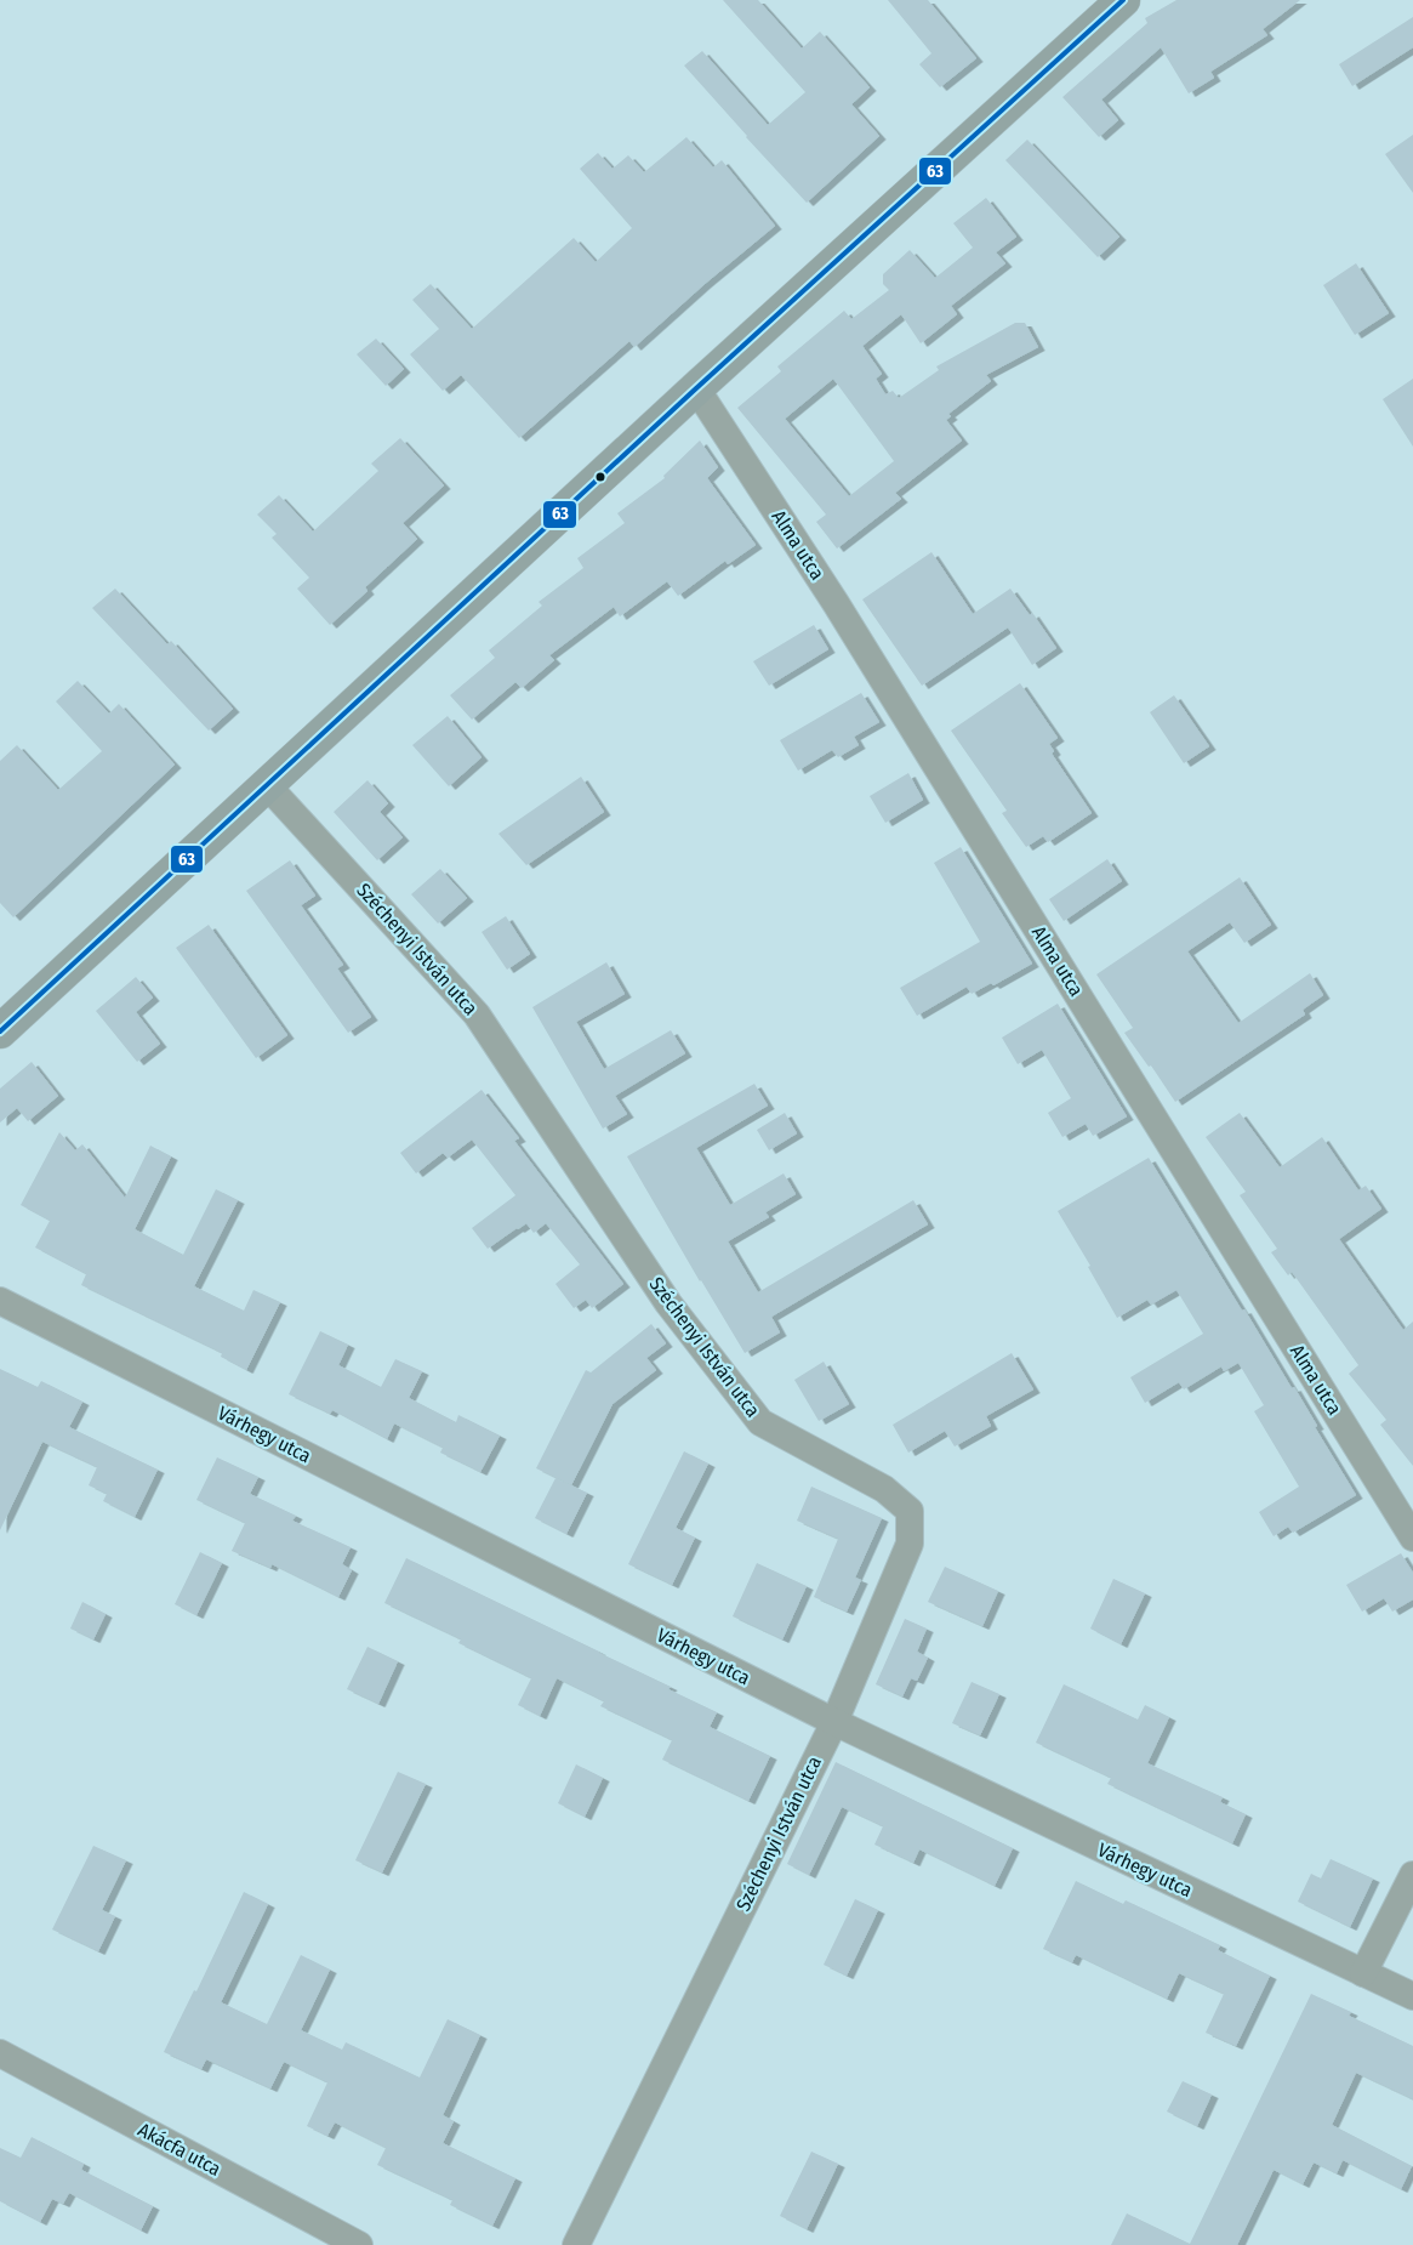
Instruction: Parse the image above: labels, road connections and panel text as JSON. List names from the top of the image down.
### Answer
{
  "streets": {
    "street": [
      "Alma utca",
      "Széchenyi István utca",
      "Várhegy utca",
      "Akácfa utca"
    ]
  },
  "crossings": [
    ["Széchenyi István utca", "Várhegy utca"]
  ],
  "lines": ["transit line 63"]
}
